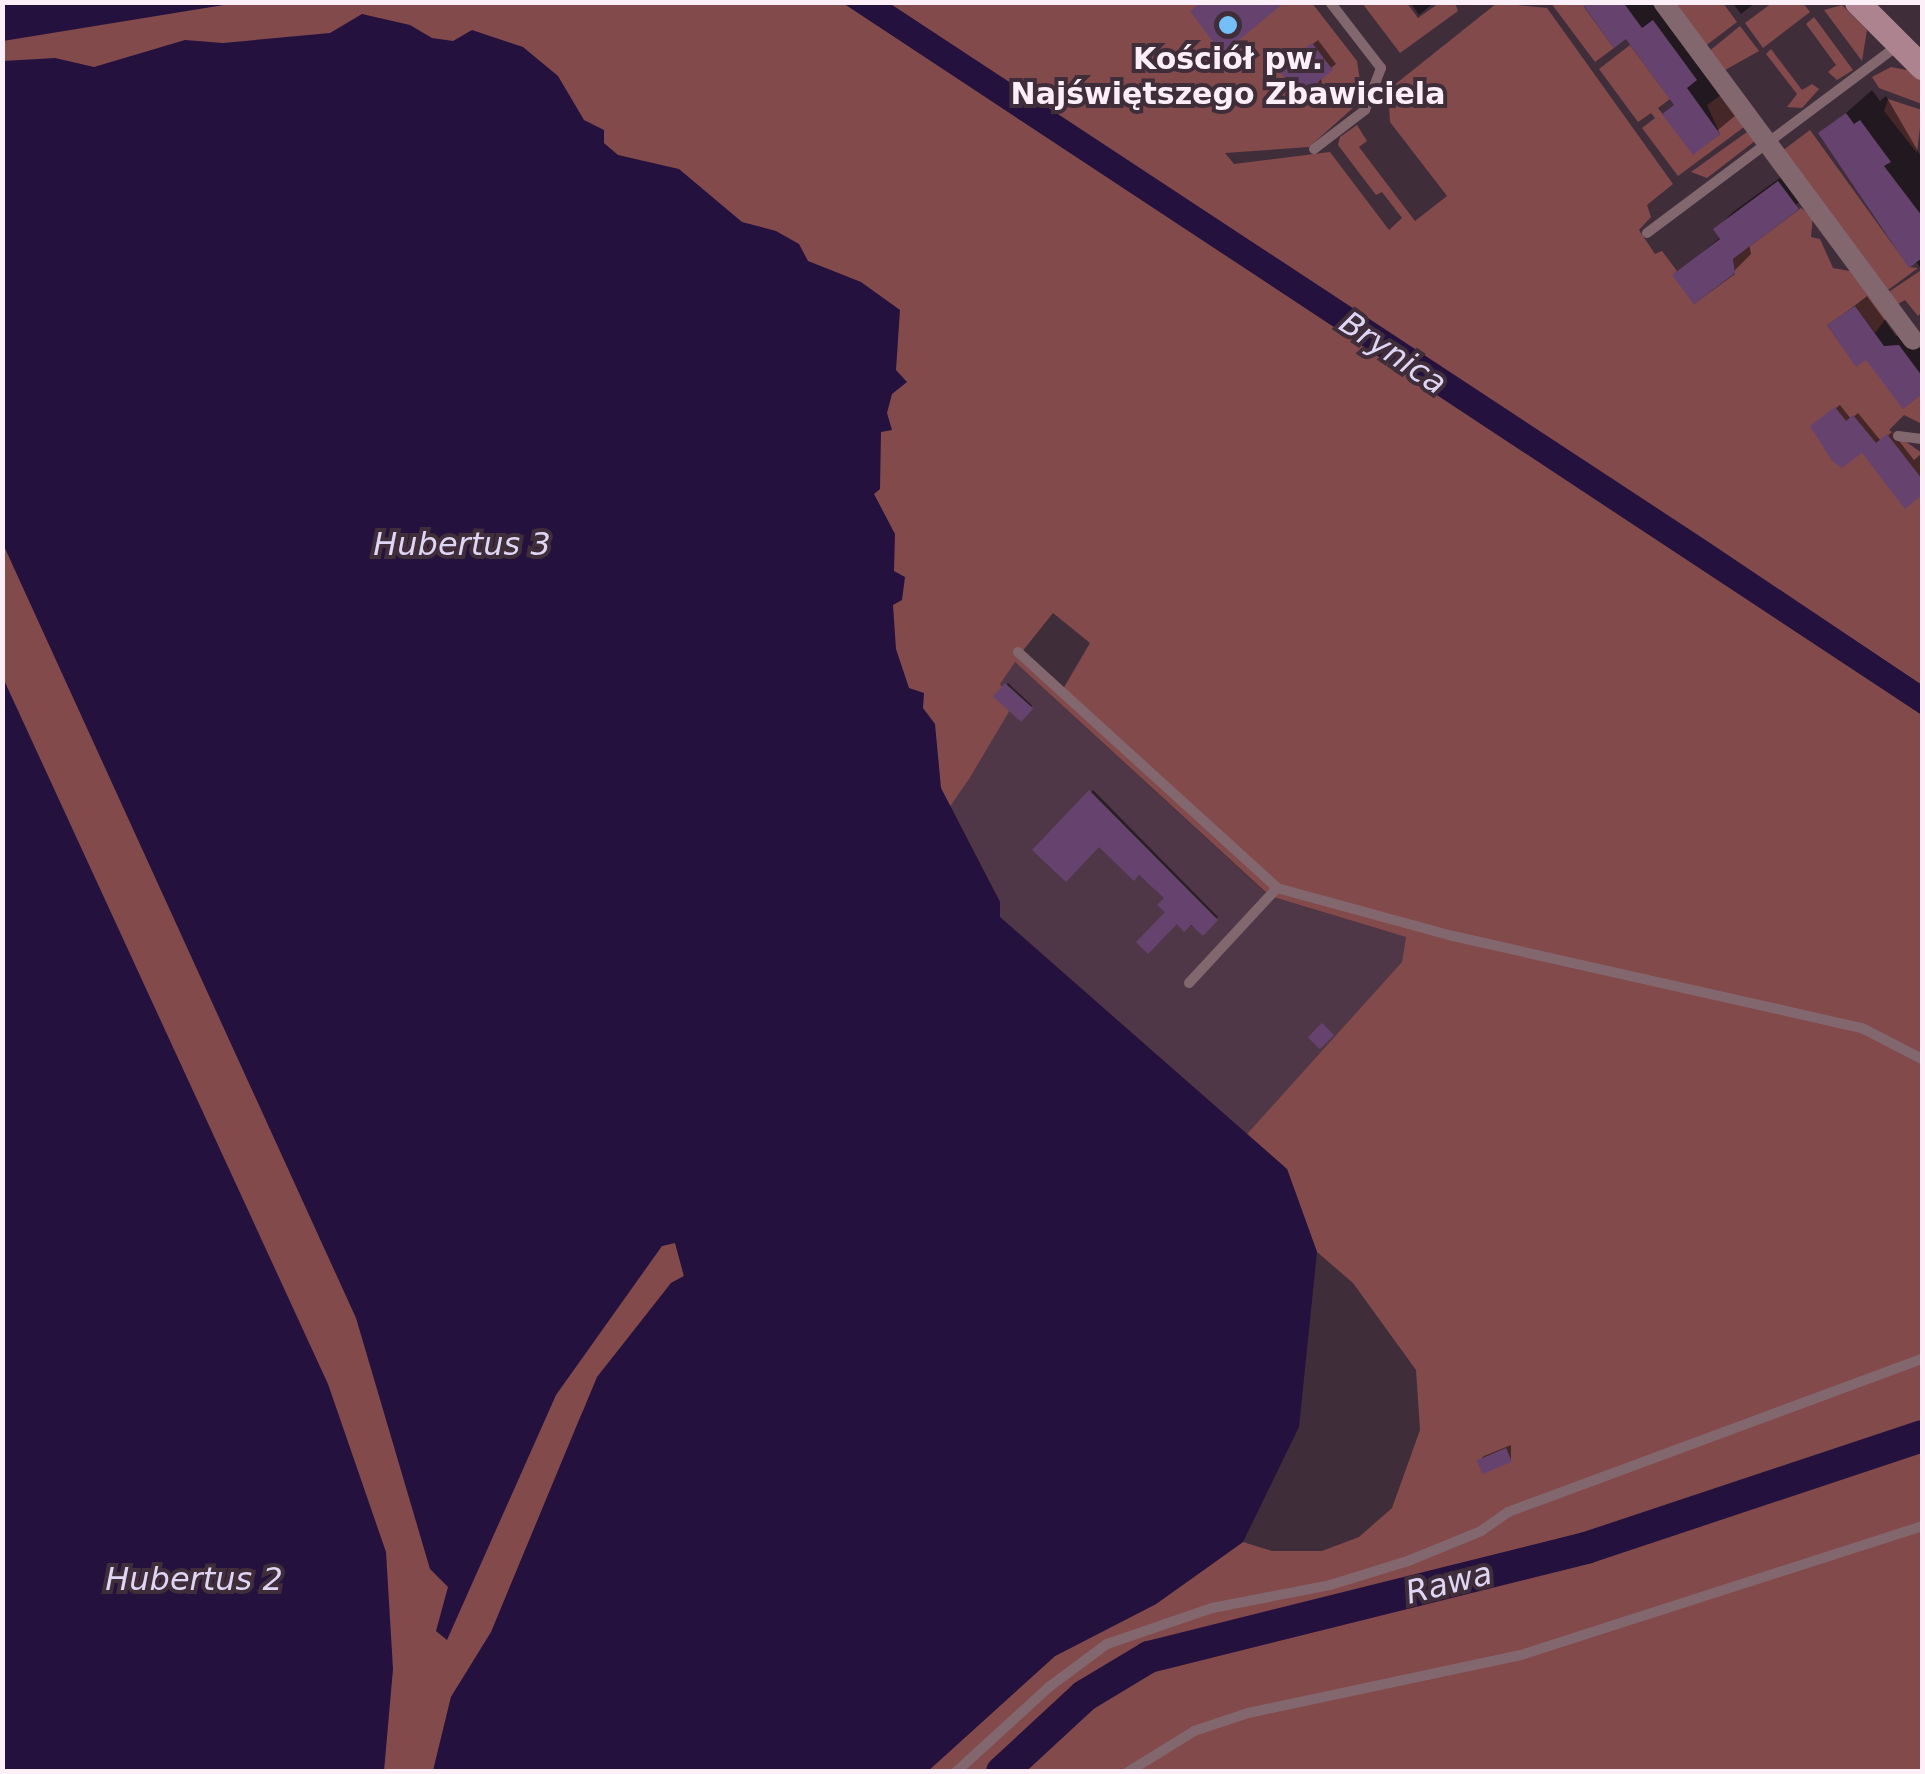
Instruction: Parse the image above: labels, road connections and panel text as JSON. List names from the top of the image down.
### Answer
{
  "water": [
    "Brynica",
    "Hubertus 3",
    "Hubertus 2",
    "Rawa"
  ],
  "places": ["Kościół pw. Najświętszego Zbawiciela"]
}
